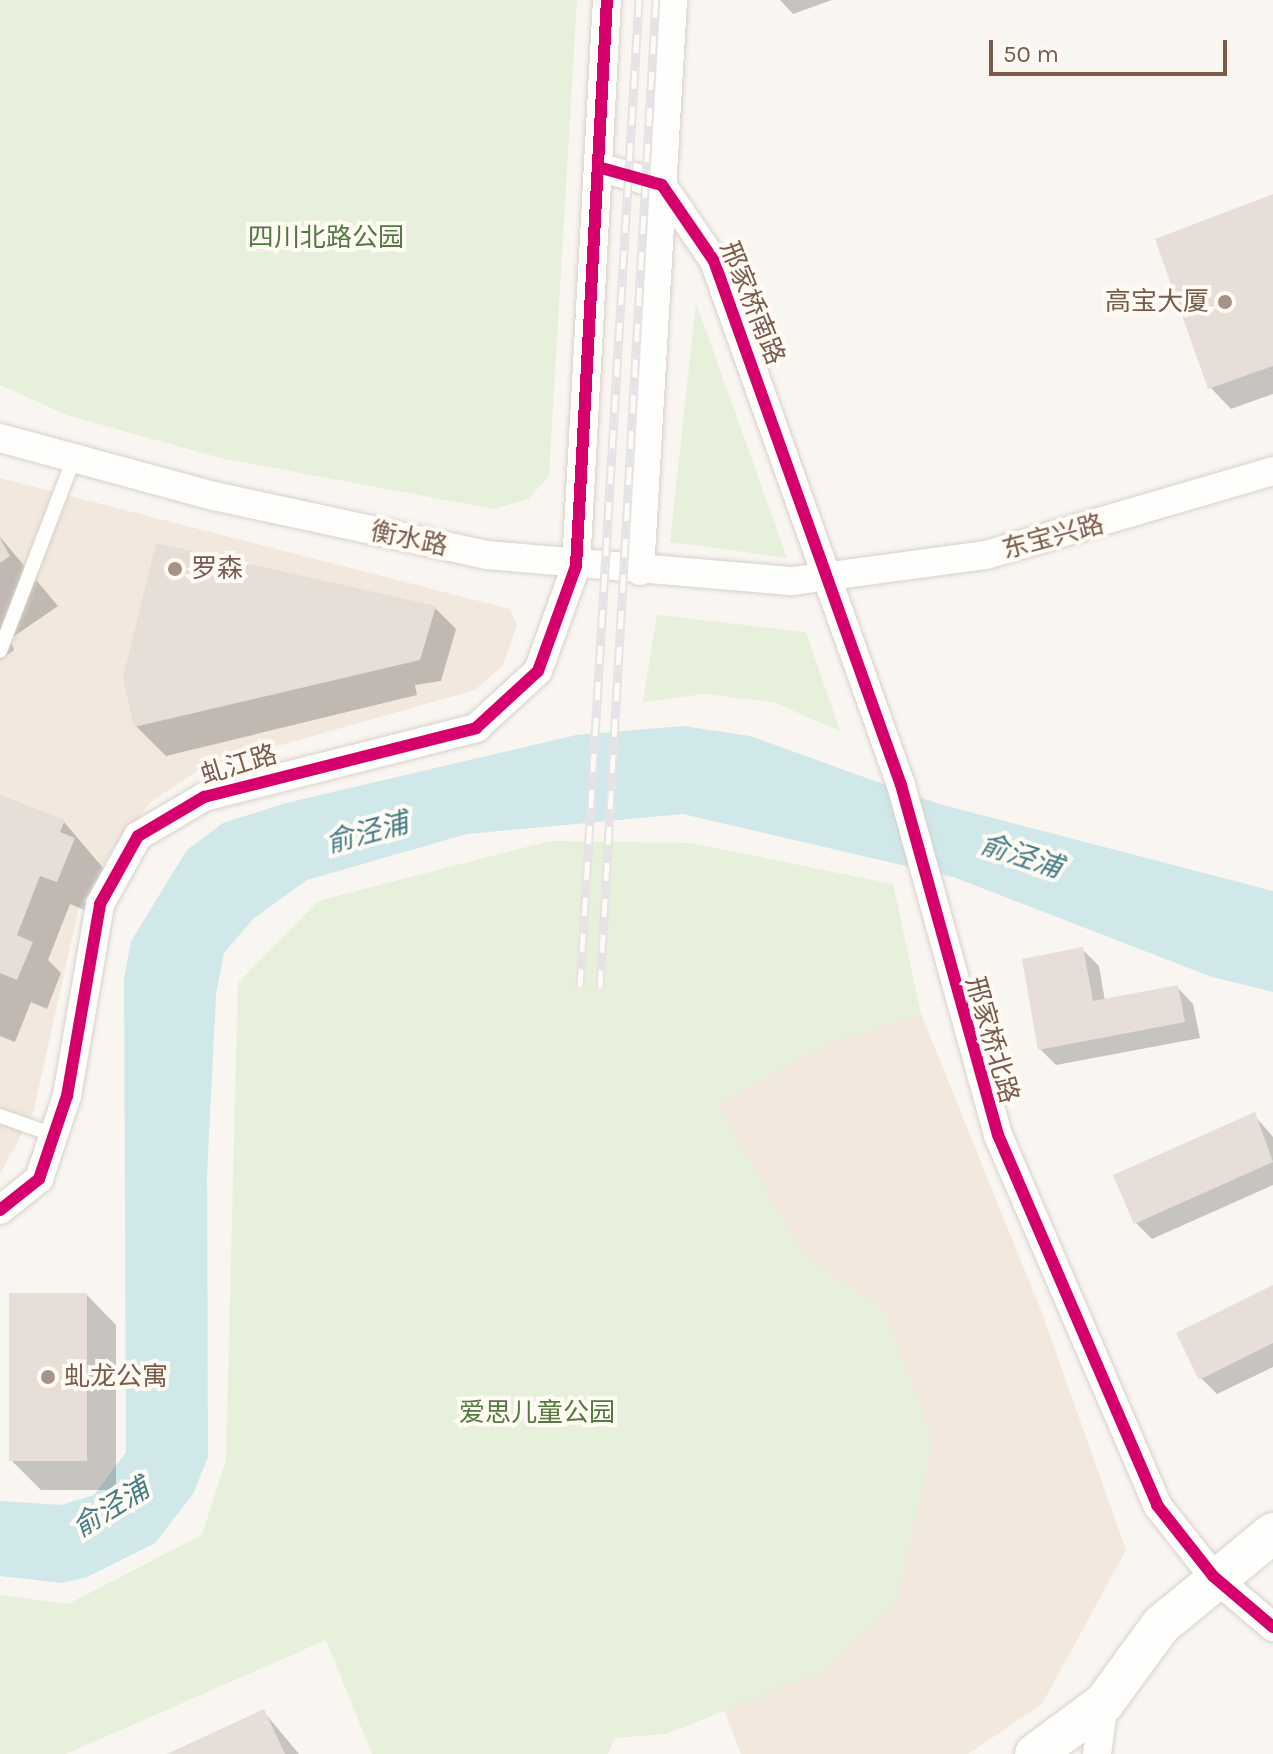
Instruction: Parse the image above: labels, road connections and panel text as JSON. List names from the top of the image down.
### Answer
{
  "streets": {
    "street": [
      "邢家桥南路",
      "东宝兴路",
      "衡水路",
      "虬江路",
      "邢家桥北路"
    ]
  },
  "crossings": [
    ["邢家桥南路", "东宝兴路"],
    ["邢家桥南路", "衡水路"],
    ["邢家桥南路", "邢家桥北路"],
    ["东宝兴路", "衡水路"],
    ["东宝兴路", "邢家桥北路"],
    ["衡水路", "虬江路"],
    ["衡水路", "邢家桥北路"]
  ],
  "water": ["俞泾浦"],
  "parks": ["四川北路公园", "爱思儿童公园"],
  "places": ["高宝大厦", "罗森", "虬龙公寓"],
  "scale_bar": "50 m"
}
